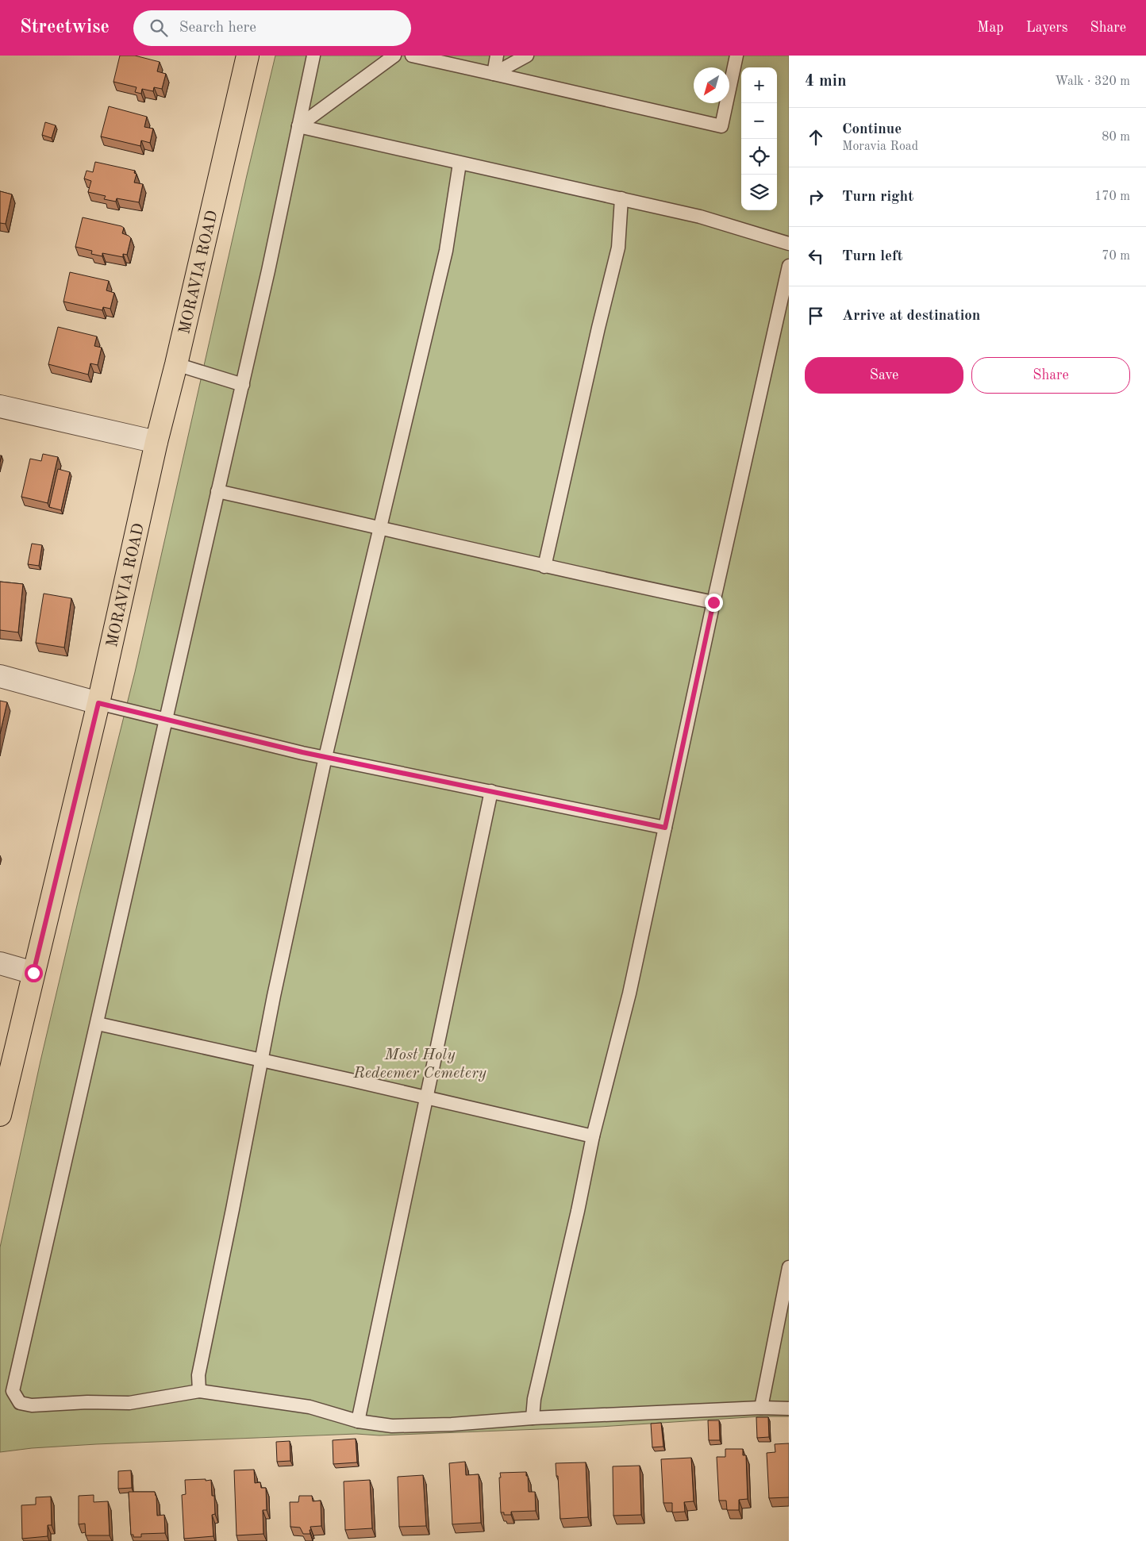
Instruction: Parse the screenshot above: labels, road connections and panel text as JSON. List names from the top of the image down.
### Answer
{
  "streets": {
    "main road": ["MORAVIA ROAD"]
  },
  "parks": ["Most Holy Redeemer Cemetery"],
  "north": "bottom left",
  "page": {
    "header": "Streetwise",
    "search": "Search here",
    "nav": ["Map", "Layers", "Share"],
    "heading": ["4 min", "Walk · 320 m"],
    "map_buttons": ["+", "−"],
    "list": [
      ["Continue", "Moravia Road", "80 m"],
      ["Turn right", "170 m"],
      ["Turn left", "70 m"],
      "Arrive at destination"
    ],
    "buttons": ["Save", "Share"]
  }
}
